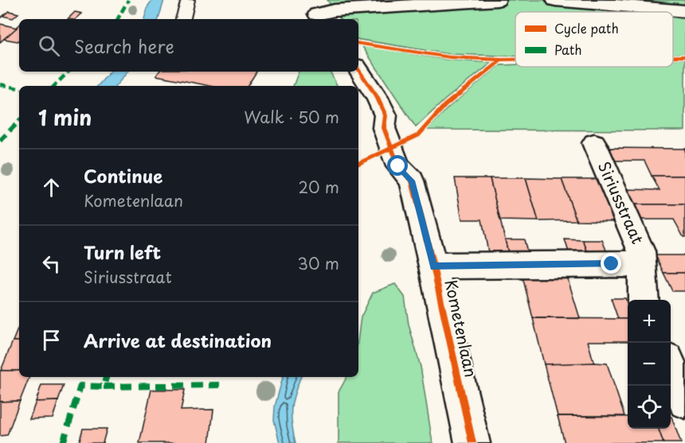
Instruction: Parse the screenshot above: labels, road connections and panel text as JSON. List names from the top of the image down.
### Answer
{
  "streets": {
    "street": ["Siriusstraat", "Kometenlaan"]
  },
  "crossings": [
    ["Siriusstraat", "Kometenlaan"]
  ],
  "legend": ["Cycle path", "Path"],
  "page": {
    "search": "Search here",
    "heading": ["1 min", "Walk · 50 m"],
    "list": [
      ["Continue", "Kometenlaan", "20 m"],
      ["Turn left", "Siriusstraat", "30 m"],
      "Arrive at destination"
    ],
    "map_buttons": ["+", "−"]
  }
}
